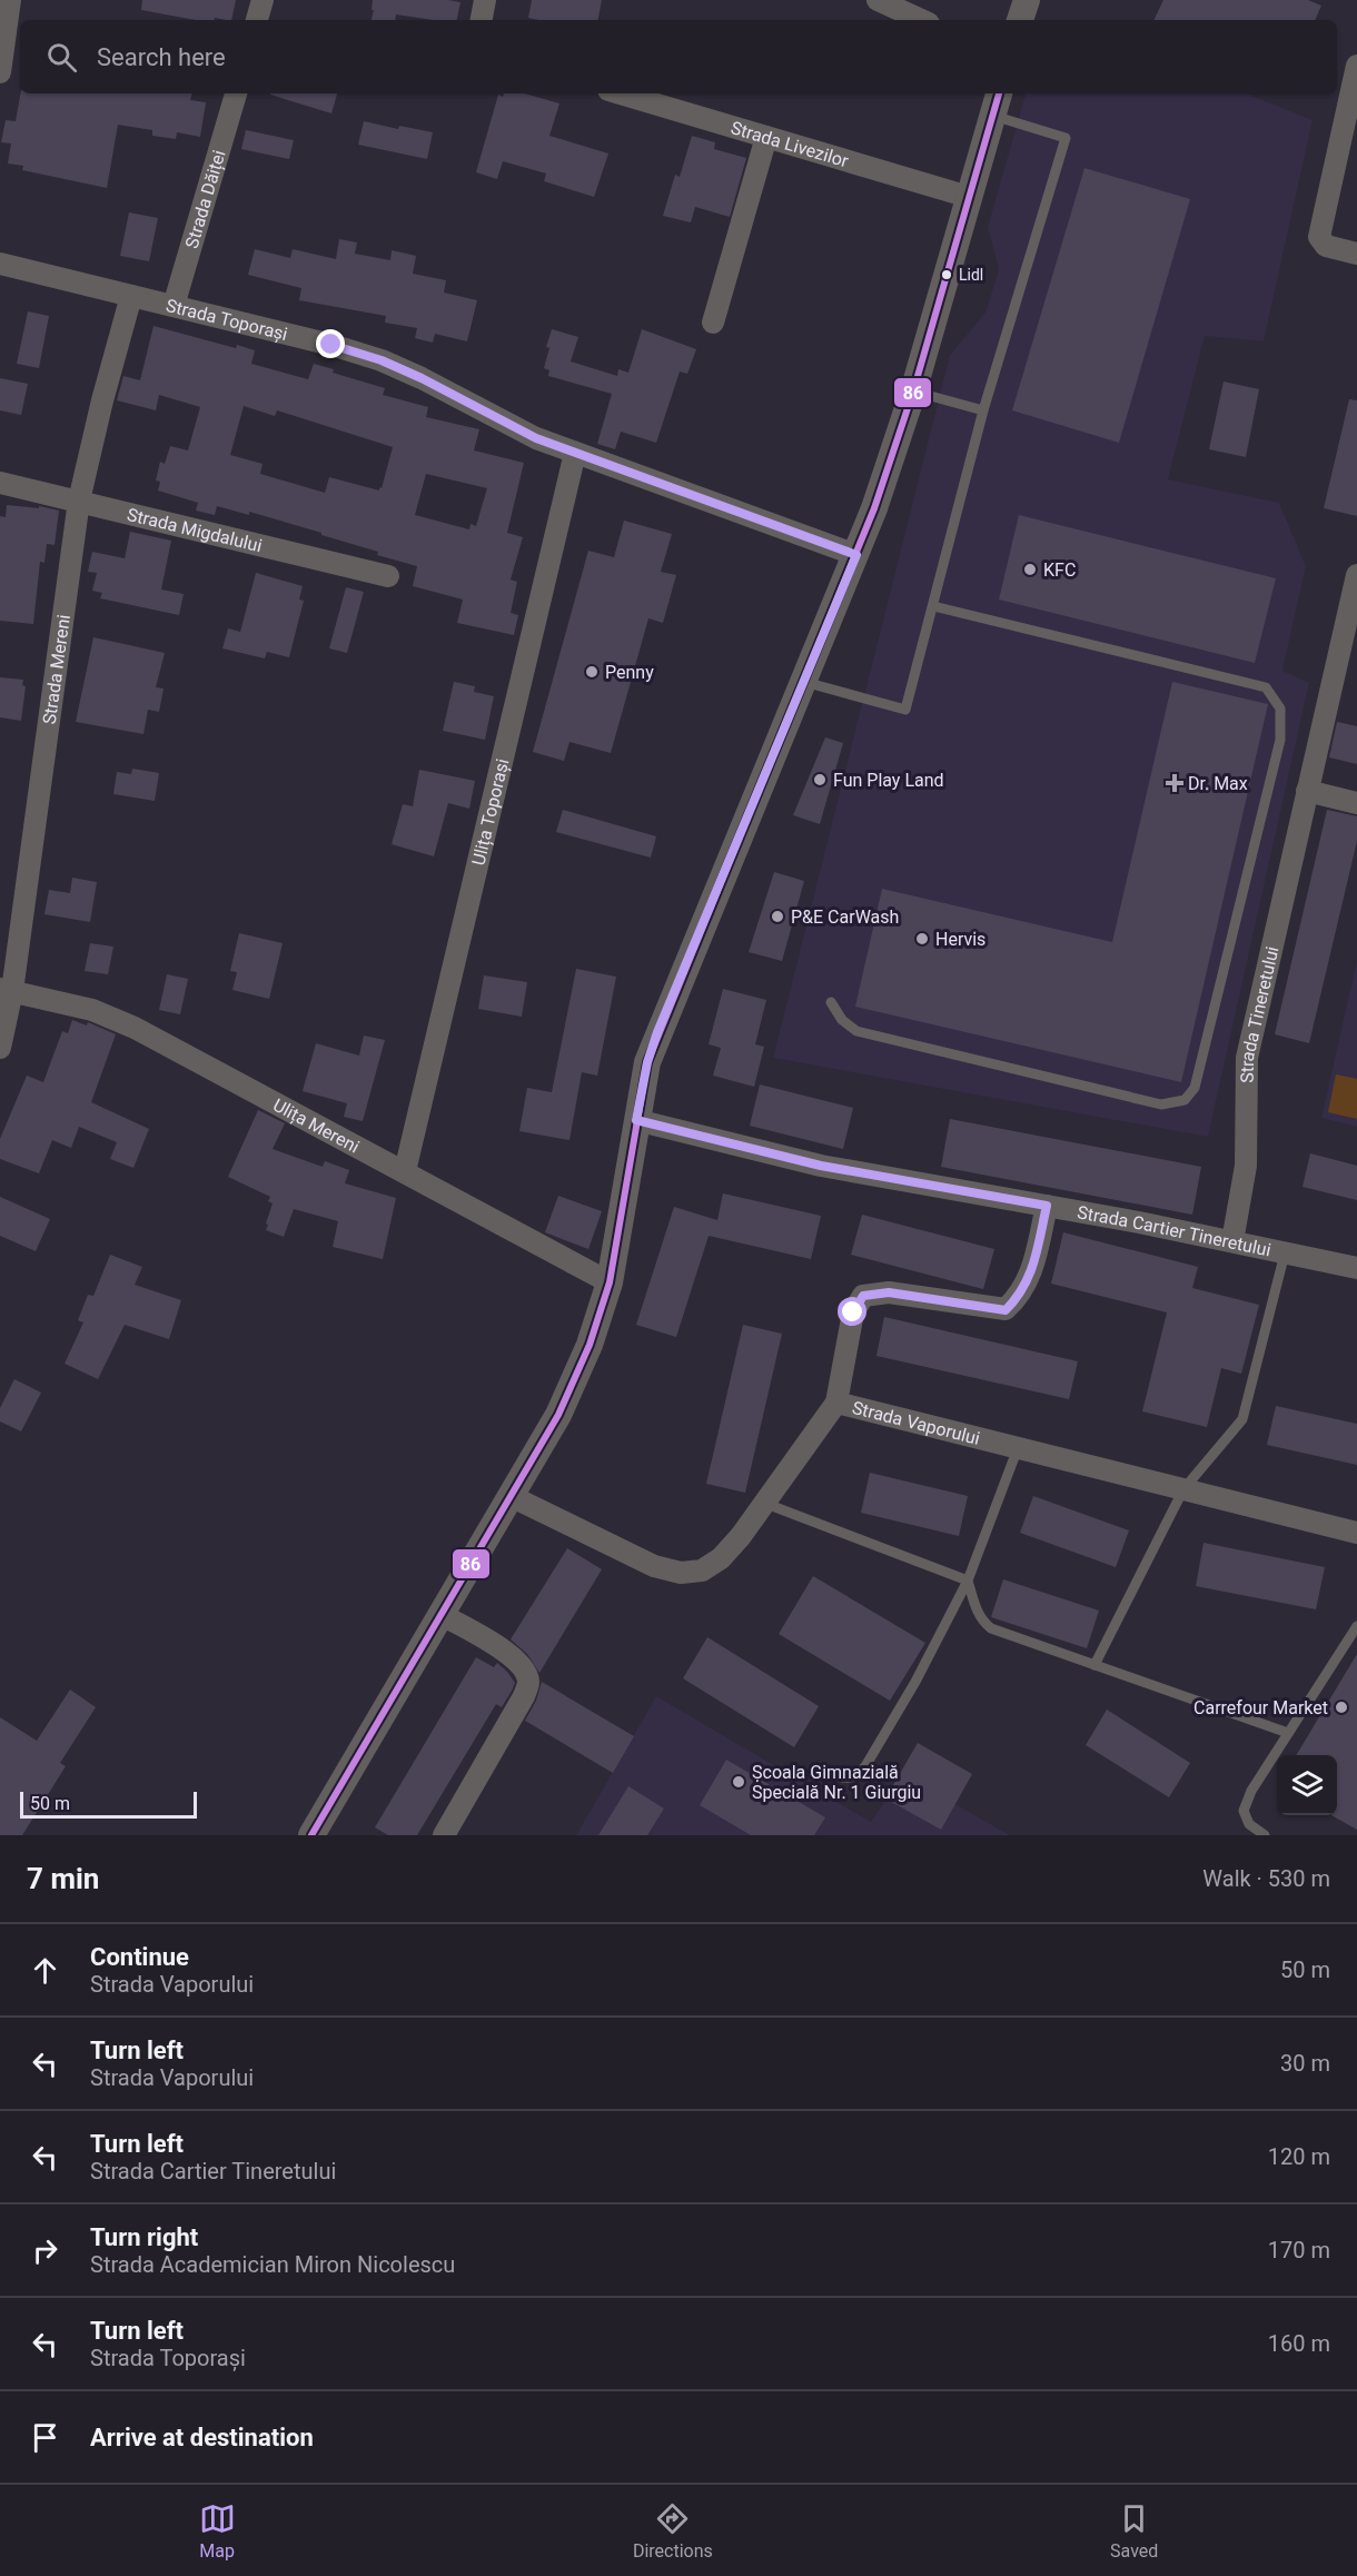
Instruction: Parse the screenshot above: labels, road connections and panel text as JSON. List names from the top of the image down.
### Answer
{
  "streets": {
    "street": [
      "Strada Livezilor",
      "Strada Dăiței",
      "Strada Toporași",
      "Strada Migdalului",
      "Strada Mereni",
      "Ulița Toporași",
      "Strada Tineretului",
      "Ulița Mereni",
      "Strada Cartier Tineretului",
      "Strada Vaporului"
    ]
  },
  "crossings": [
    ["Strada Dăiței", "Strada Toporași"],
    ["Strada Toporași", "Strada Mereni"],
    ["Strada Toporași", "Ulița Toporași"],
    ["Strada Migdalului", "Strada Mereni"],
    ["Strada Mereni", "Ulița Mereni"],
    ["Ulița Toporași", "Ulița Mereni"],
    ["Strada Tineretului", "Strada Cartier Tineretului"],
    ["Strada Cartier Tineretului", "Strada Vaporului"]
  ],
  "places": {
    "other": [
      "Lidl",
      "KFC",
      "Penny",
      "Fun Play Land",
      "P&E CarWash",
      "Hervis",
      "Carrefour Market",
      "Școala Gimnazială Specială Nr. 1 Giurgiu"
    ],
    "health": ["Dr. Max"]
  },
  "lines": ["transit line 86"],
  "scale_bar": "50 m",
  "page": {
    "search": "Search here",
    "scale": "50 m",
    "heading": ["7 min", "Walk · 530 m"],
    "list": [
      ["Continue", "Strada Vaporului", "50 m"],
      ["Turn left", "Strada Vaporului", "30 m"],
      ["Turn left", "Strada Cartier Tineretului", "120 m"],
      ["Turn right", "Strada Academician Miron Nicolescu", "170 m"],
      ["Turn left", "Strada Toporași", "160 m"],
      "Arrive at destination"
    ],
    "nav": ["Map", "Directions", "Saved"]
  }
}
